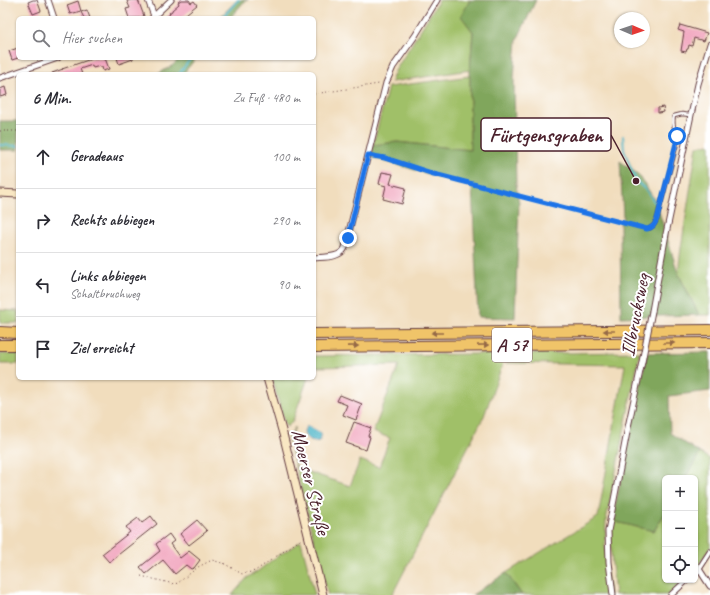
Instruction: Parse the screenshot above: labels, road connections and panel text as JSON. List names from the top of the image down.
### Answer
{
  "streets": {
    "highway": ["A 57"],
    "street": ["Illbrucksweg", "Moerser Straße"]
  },
  "places": ["Fürtgensgraben"],
  "north": "right",
  "page": {
    "search": "Hier suchen",
    "heading": ["6 Min.", "Zu Fuß · 480 m"],
    "list": [
      ["Geradeaus", "100 m"],
      ["Rechts abbiegen", "290 m"],
      ["Links abbiegen", "Schaltbruchweg", "90 m"],
      "Ziel erreicht"
    ],
    "map_buttons": ["+", "−"]
  }
}
